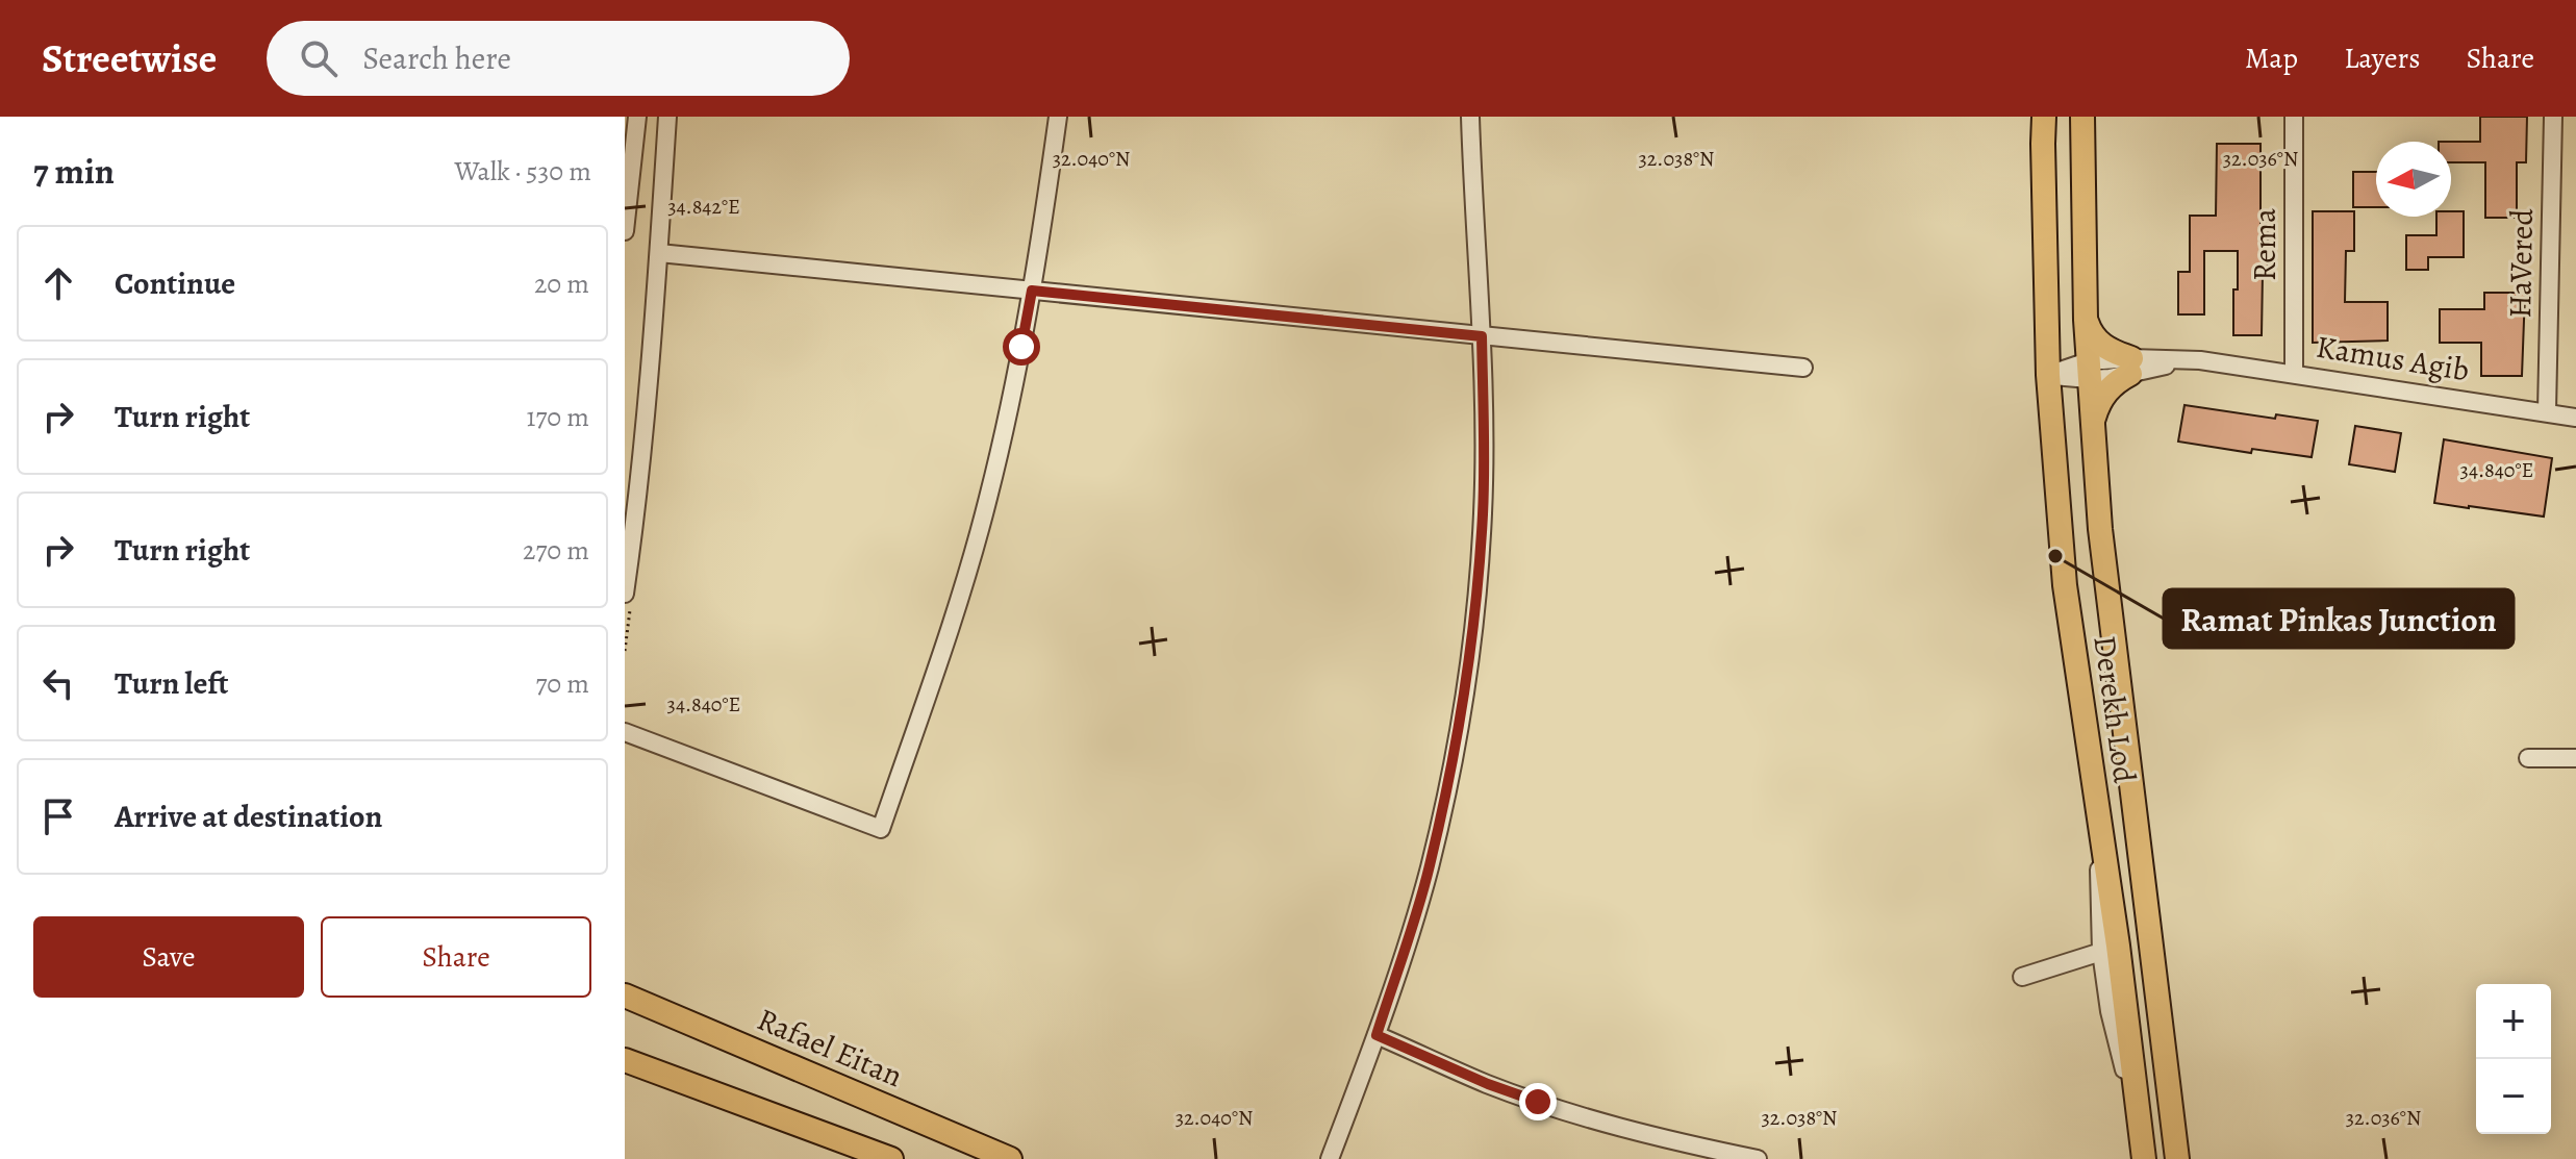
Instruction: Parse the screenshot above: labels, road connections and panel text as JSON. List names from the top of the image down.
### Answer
{
  "streets": {
    "main road": ["Derekh Lod", "Rafael Eitan"],
    "street": ["Rema", "HaVered", "Kamus Agib"]
  },
  "crossings": [
    ["Rema", "Kamus Agib"],
    ["HaVered", "Kamus Agib"],
    ["Kamus Agib", "Derekh Lod"]
  ],
  "places": ["Ramat Pinkas Junction"],
  "north": "left",
  "page": {
    "header": "Streetwise",
    "search": "Search here",
    "nav": ["Map", "Layers", "Share"],
    "heading": ["7 min", "Walk · 530 m"],
    "list": [
      ["Continue", "20 m"],
      ["Turn right", "170 m"],
      ["Turn right", "270 m"],
      ["Turn left", "70 m"],
      "Arrive at destination"
    ],
    "buttons": ["Save", "Share"],
    "map_buttons": ["+", "−"]
  },
  "coordinates": [
    "32.040°N",
    "32.038°N",
    "32.036°N",
    "34.842°E",
    "34.840°E"
  ]
}
